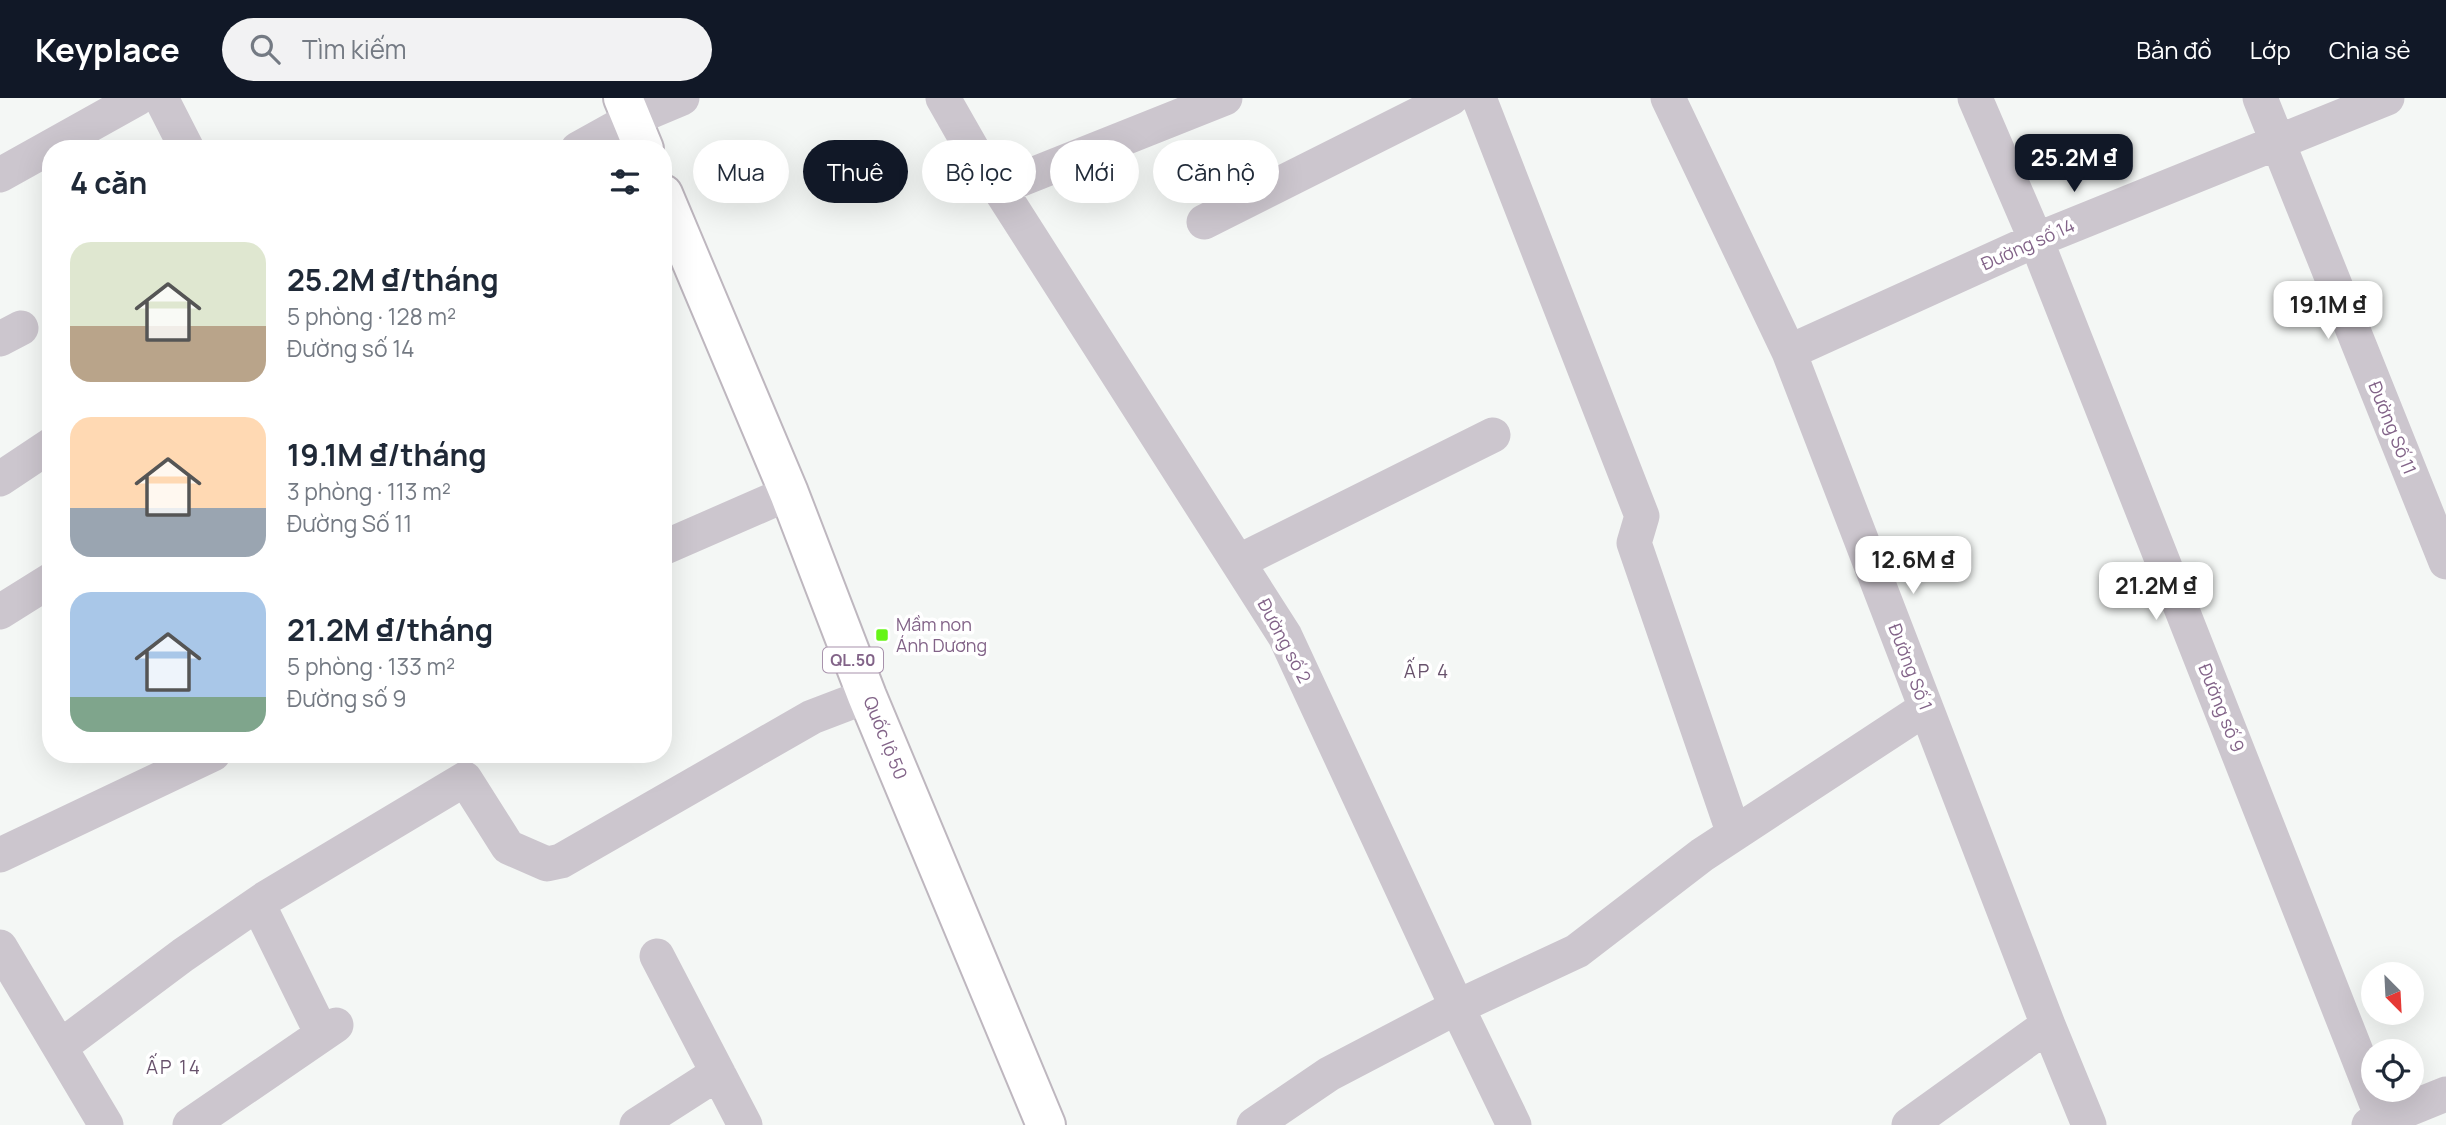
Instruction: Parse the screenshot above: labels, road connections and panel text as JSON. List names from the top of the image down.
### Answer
{
  "streets": {
    "main road": ["QL.50", "Quốc lộ 50"],
    "street": [
      "Đường số 14",
      "Đường Số 11",
      "Đường số 2",
      "Đường Số 1",
      "Đường số 9"
    ]
  },
  "crossings": [
    ["Đường số 14", "Đường Số 11"],
    ["Đường số 14", "Đường Số 1"],
    ["Đường số 14", "Đường số 9"]
  ],
  "districts": ["ẤP 4", "ẤP 14"],
  "places": {
    "transit": ["Mầm non Ánh Dương"]
  },
  "north": "bottom right",
  "page": {
    "header": "Keyplace",
    "search": "Tìm kiếm",
    "nav": ["Bản đồ", "Lớp", "Chia sẻ"],
    "price": [
      "25.2M ₫",
      "19.1M ₫",
      "12.6M ₫",
      "21.2M ₫"
    ],
    "chip": [
      "Mua",
      "Thuê",
      "Bộ lọc",
      "Mới",
      "Căn hộ"
    ],
    "heading": "4 căn",
    "list": [
      {
        "name": "25.2M ₫/tháng",
        "note": "5 phòng · 128 m² · Đường số 14"
      },
      {
        "name": "19.1M ₫/tháng",
        "note": "3 phòng · 113 m² · Đường Số 11"
      },
      {
        "name": "21.2M ₫/tháng",
        "note": "5 phòng · 133 m² · Đường số 9"
      }
    ]
  }
}
